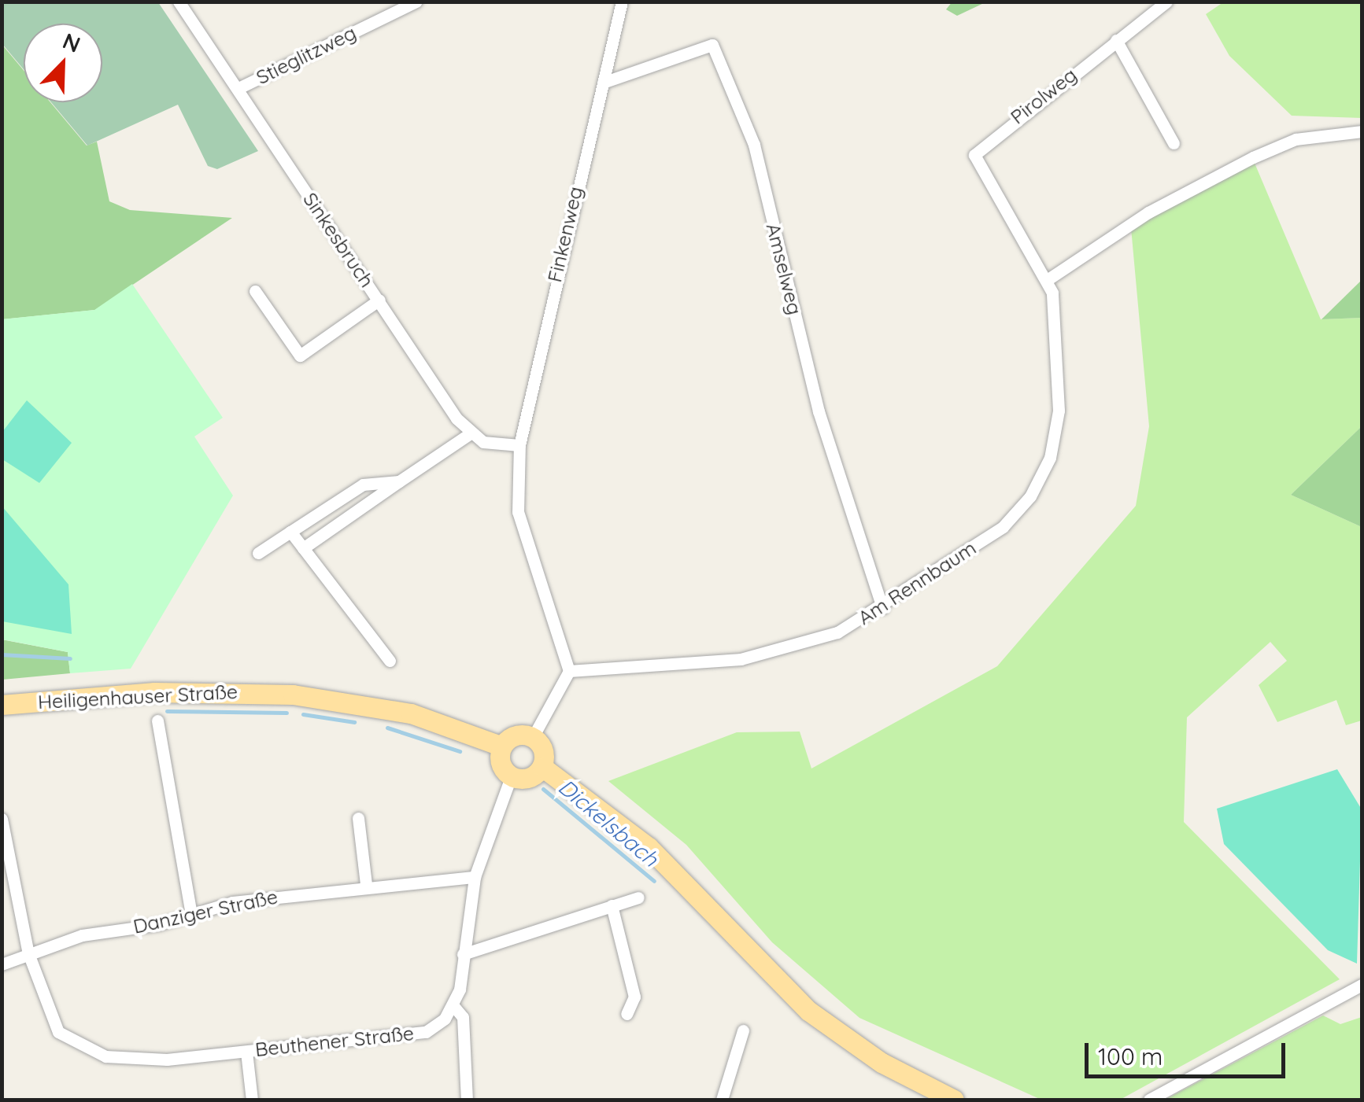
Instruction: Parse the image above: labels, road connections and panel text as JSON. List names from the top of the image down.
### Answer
{
  "streets": {
    "main road": ["Heiligenhauser Straße"],
    "street": [
      "Stieglitzweg",
      "Pirolweg",
      "Finkenweg",
      "Sinkesbruch",
      "Amselweg",
      "Am Rennbaum",
      "Danziger Straße",
      "Beuthener Straße"
    ]
  },
  "crossings": [
    ["Stieglitzweg", "Sinkesbruch"],
    ["Pirolweg", "Am Rennbaum"],
    ["Finkenweg", "Amselweg"],
    ["Finkenweg", "Am Rennbaum"],
    ["Amselweg", "Am Rennbaum"],
    ["Danziger Straße", "Beuthener Straße"]
  ],
  "water": ["Dickelsbach"],
  "scale_bar": "100 m",
  "north": "top right"
}
